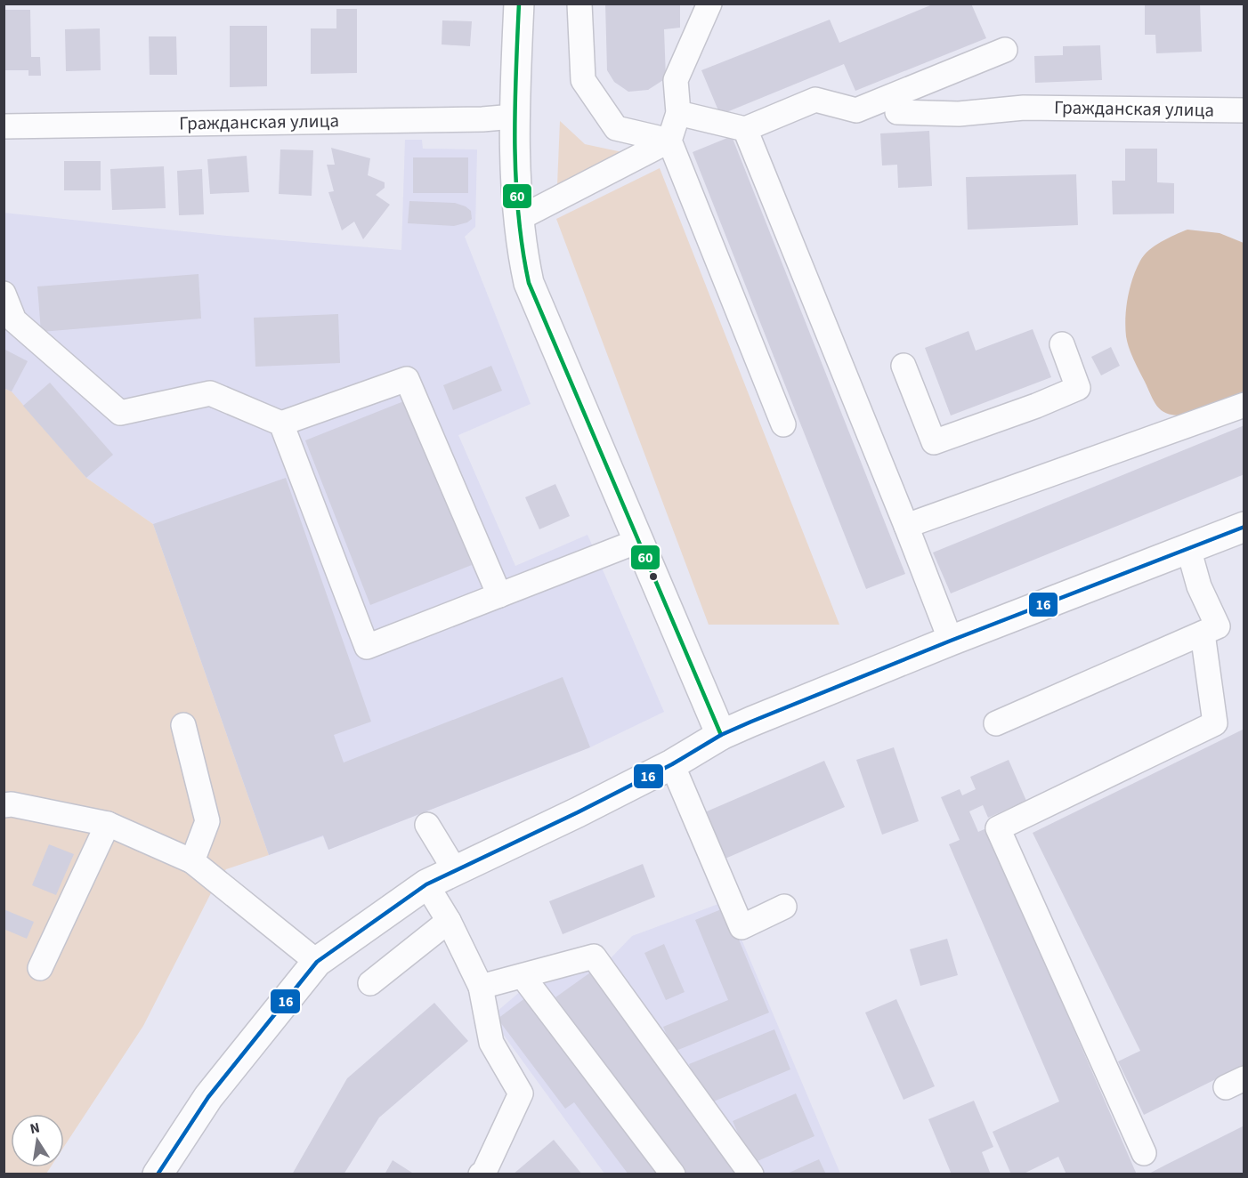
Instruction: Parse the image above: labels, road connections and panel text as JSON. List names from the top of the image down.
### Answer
{
  "streets": {
    "street": ["Гражданская улица"]
  },
  "lines": ["transit line 60", "transit line 16"],
  "north": "top"
}
